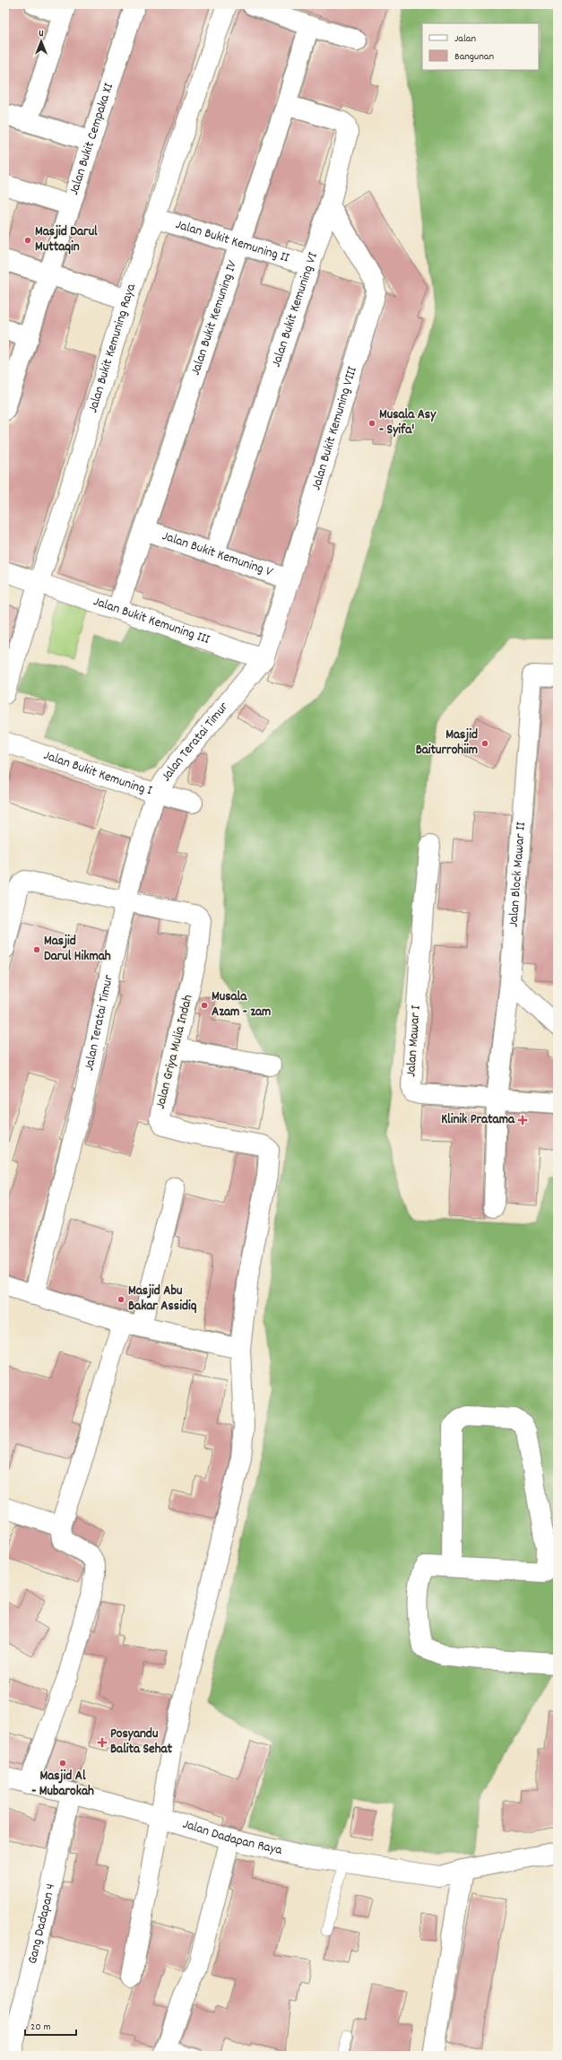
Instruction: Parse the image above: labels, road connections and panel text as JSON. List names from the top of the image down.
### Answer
{
  "streets": {
    "street": [
      "Jalan Bukit Cempaka XI",
      "Jalan Bukit Kemuning II",
      "Jalan Bukit Kemuning VI",
      "Jalan Bukit Kemuning IV",
      "Jalan Bukit Kemuning Raya",
      "Jalan Bukit Kemuning VIII",
      "Jalan Bukit Kemuning V",
      "Jalan Bukit Kemuning III",
      "Jalan Teratai Timur",
      "Jalan Bukit Kemuning I",
      "Jalan Block Mawar II",
      "Jalan Mawar I",
      "Jalan Griya Mulia Indah",
      "Jalan Dadapan Raya",
      "Gang Dadapan 4"
    ]
  },
  "crossings": [
    ["Jalan Bukit Kemuning II", "Jalan Bukit Kemuning VI"],
    ["Jalan Bukit Kemuning II", "Jalan Bukit Kemuning IV"],
    ["Jalan Bukit Kemuning II", "Jalan Bukit Kemuning Raya"],
    ["Jalan Bukit Kemuning VI", "Jalan Bukit Kemuning IV"],
    ["Jalan Bukit Kemuning VI", "Jalan Bukit Kemuning VIII"],
    ["Jalan Bukit Kemuning VI", "Jalan Bukit Kemuning V"],
    ["Jalan Bukit Kemuning IV", "Jalan Bukit Kemuning V"],
    ["Jalan Bukit Kemuning IV", "Jalan Bukit Kemuning III"],
    ["Jalan Bukit Kemuning Raya", "Jalan Bukit Kemuning III"],
    ["Jalan Bukit Kemuning VIII", "Jalan Bukit Kemuning V"],
    ["Jalan Bukit Kemuning VIII", "Jalan Bukit Kemuning III"],
    ["Jalan Bukit Kemuning VIII", "Jalan Teratai Timur"],
    ["Jalan Bukit Kemuning III", "Jalan Teratai Timur"],
    ["Jalan Teratai Timur", "Jalan Bukit Kemuning I"],
    ["Jalan Teratai Timur", "Jalan Griya Mulia Indah"],
    ["Jalan Block Mawar II", "Jalan Mawar I"],
    ["Jalan Dadapan Raya", "Gang Dadapan 4"]
  ],
  "places": {
    "other": [
      "Masjid Darul Muttaqin",
      "Musala Asy - Syifa'",
      "Masjid Baiturrohiim",
      "Masjid Darul Hikmah",
      "Musala Azam - zam",
      "Masjid Abu Bakar Assidiq",
      "Masjid Al - Mubarokah"
    ],
    "health": ["Klinik Pratama", "Posyandu Balita Sehat"]
  },
  "legend": ["Jalan", "Bangunan"],
  "scale_bar": "20 m",
  "north": "top"
}
